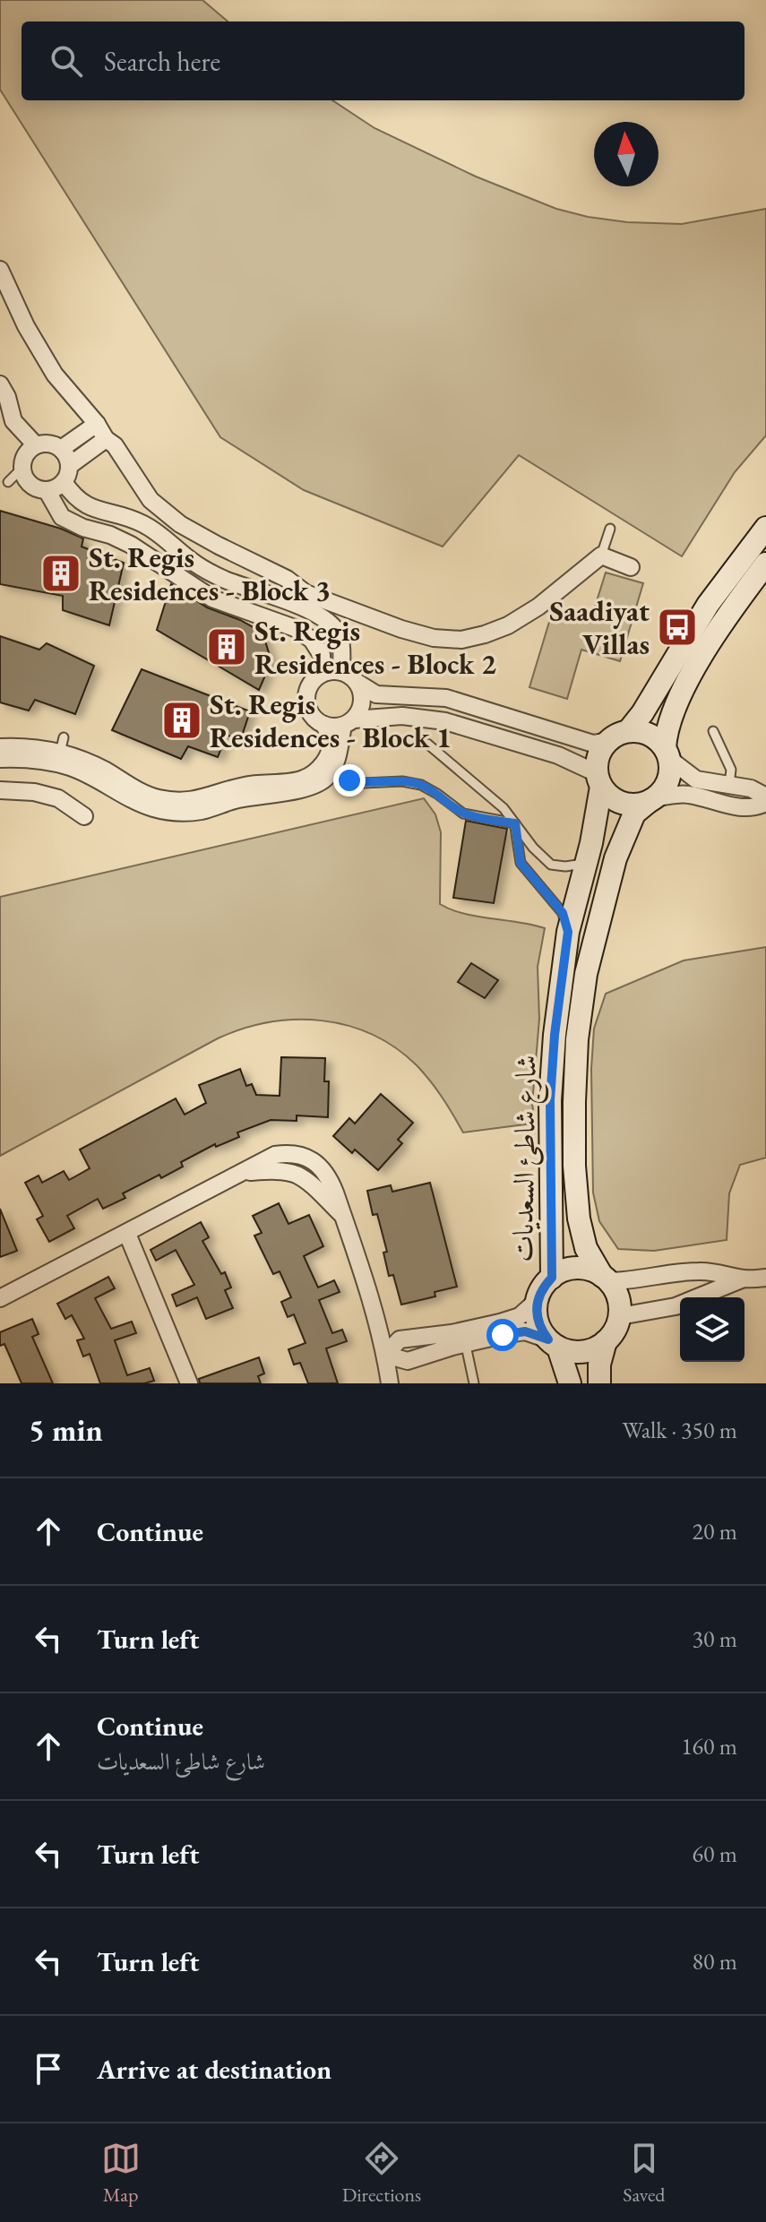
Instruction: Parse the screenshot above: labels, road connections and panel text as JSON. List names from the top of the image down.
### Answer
{
  "streets": {
    "street": ["شارع شاطئ السعديات"]
  },
  "places": {
    "building": ["St. Regis Residences - Block 3", "St. Regis Residences - Block 2", "St. Regis Residences - Block 1"],
    "bus stop": ["Saadiyat Villas"]
  },
  "north": "top",
  "page": {
    "search": "Search here",
    "heading": ["5 min", "Walk · 350 m"],
    "list": [
      ["Continue", "20 m"],
      ["Turn left", "30 m"],
      ["Continue", "شارع شاطئ السعديات", "160 m"],
      ["Turn left", "60 m"],
      ["Turn left", "80 m"],
      "Arrive at destination"
    ],
    "nav": ["Map", "Directions", "Saved"]
  }
}
